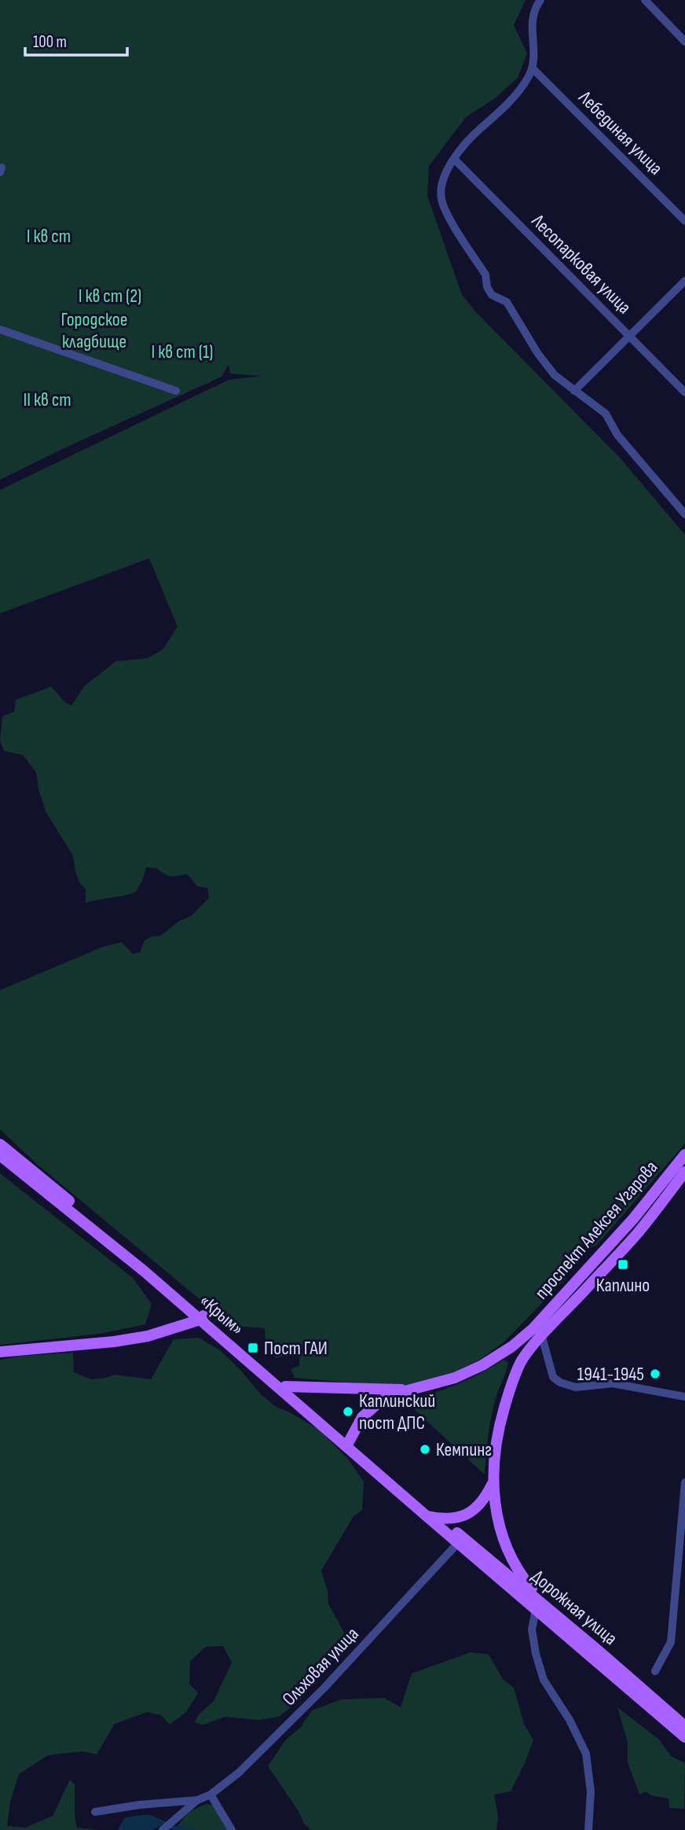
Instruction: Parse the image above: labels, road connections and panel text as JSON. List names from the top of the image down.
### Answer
{
  "streets": {
    "main road": ["проспект Алексея Угарова", "«Крым»", "Дорожная улица"],
    "street": ["Лебединая улица", "Лесопарковая улица", "Ольховая улица"]
  },
  "crossings": [
    ["проспект Алексея Угарова", "«Крым»"],
    ["«Крым»", "Дорожная улица"],
    ["«Крым»", "Ольховая улица"]
  ],
  "parks": [
    "I кв ст",
    "I кв ст (2)",
    "Городское кладбище",
    "I кв ст (1)",
    "II кв ст"
  ],
  "places": {
    "transit": ["Каплино", "Пост ГАИ"],
    "other": ["1941-1945", "Каплинский пост ДПС", "Кемпинг"]
  },
  "scale_bar": "100 m"
}
